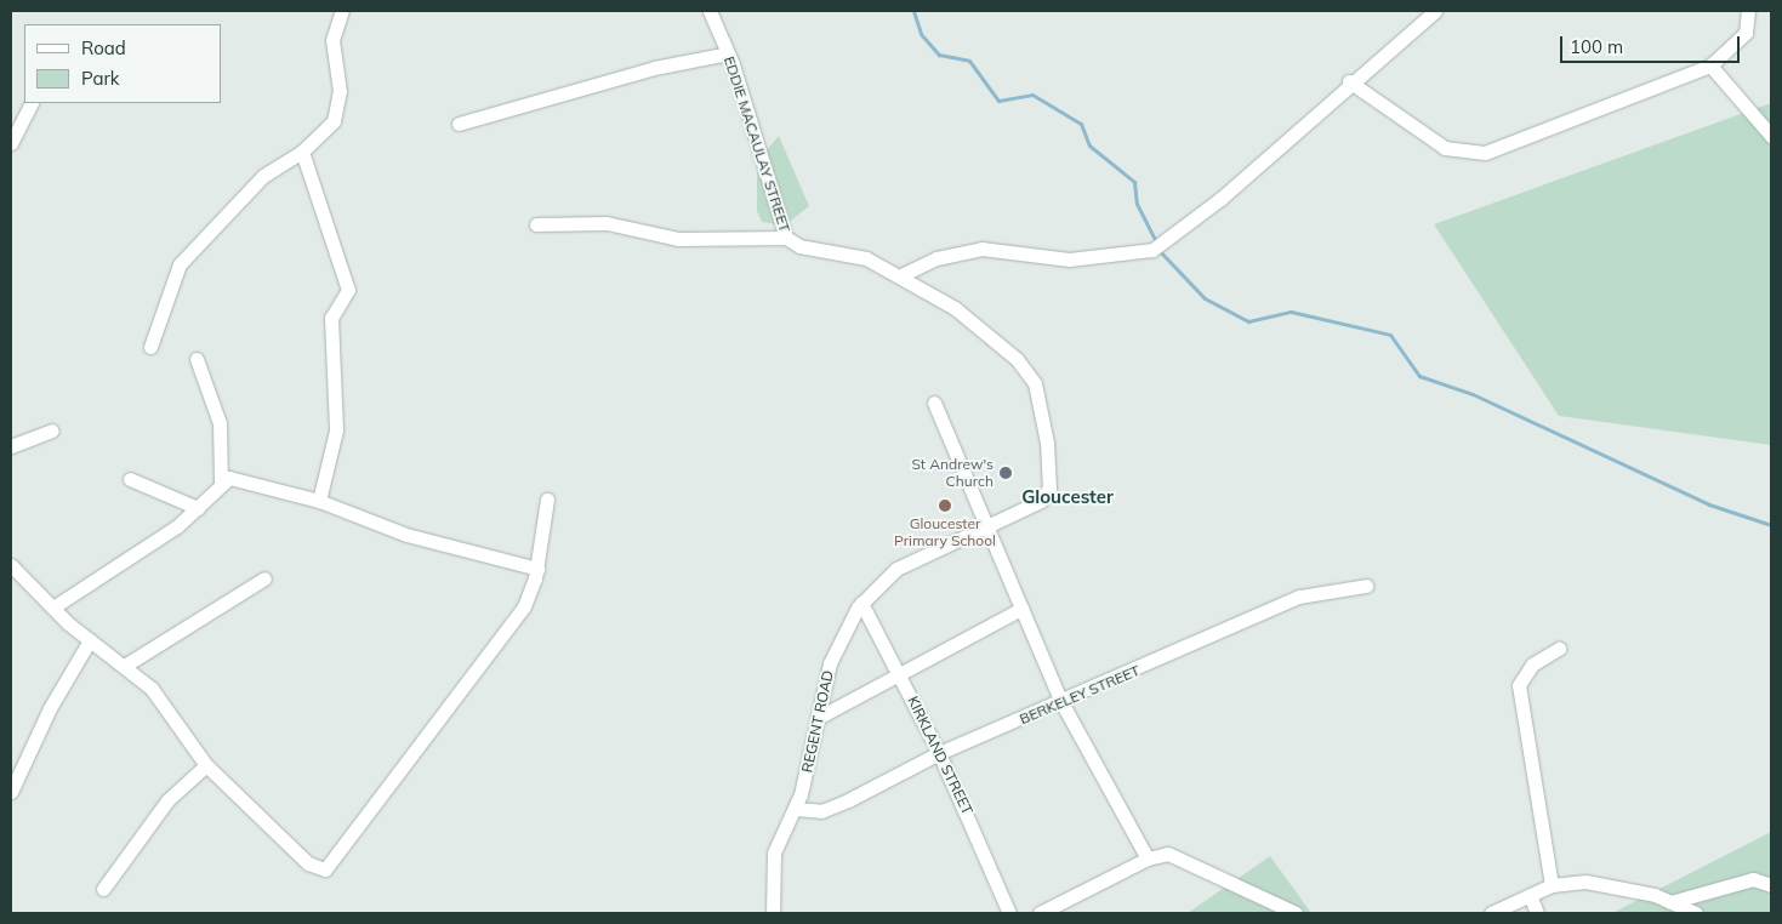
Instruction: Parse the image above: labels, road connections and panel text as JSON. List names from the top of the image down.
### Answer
{
  "streets": {
    "street": [
      "EDDIE MACAULAY STREET",
      "BERKELEY STREET",
      "REGENT ROAD",
      "KIRKLAND STREET"
    ]
  },
  "crossings": [
    ["EDDIE MACAULAY STREET", "REGENT ROAD"],
    ["BERKELEY STREET", "REGENT ROAD"],
    ["BERKELEY STREET", "KIRKLAND STREET"],
    ["REGENT ROAD", "KIRKLAND STREET"]
  ],
  "districts": ["Gloucester"],
  "places": ["St Andrew's Church", "Gloucester Primary School"],
  "legend": ["Road", "Park"],
  "scale_bar": "100 m"
}
